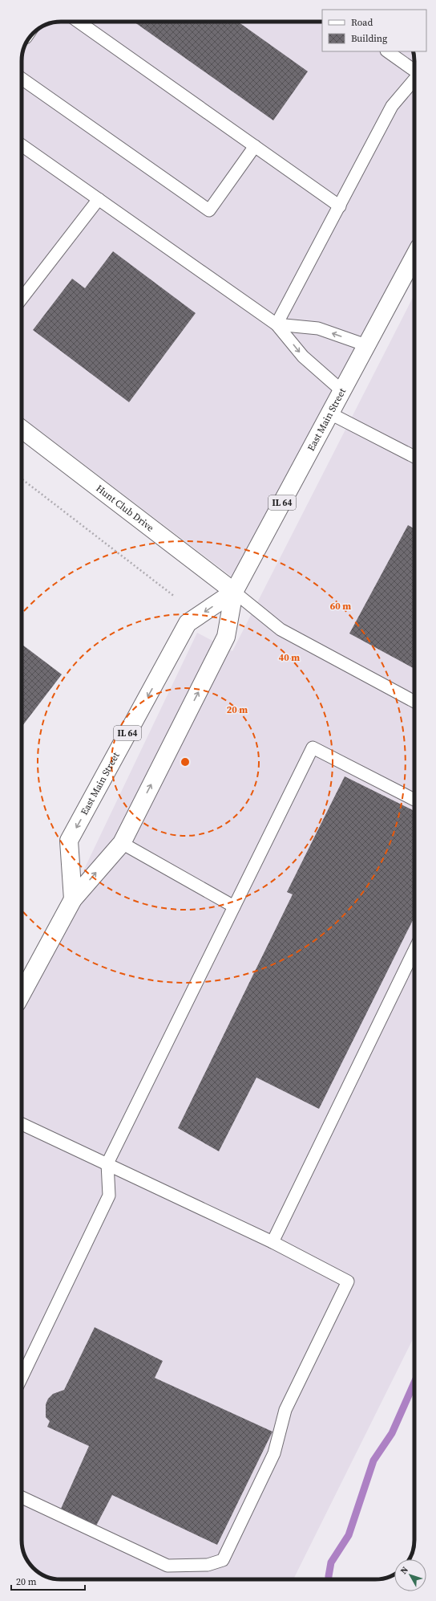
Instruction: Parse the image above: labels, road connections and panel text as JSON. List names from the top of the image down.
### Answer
{
  "streets": {
    "main road": ["East Main Street", "IL 64", "Hunt Club Drive"]
  },
  "crossings": [
    ["East Main Street", "Hunt Club Drive"]
  ],
  "legend": ["Road", "Building"],
  "scale_bar": "20 m",
  "north": "top left",
  "rings": ["60 m", "40 m", "20 m"]
}
